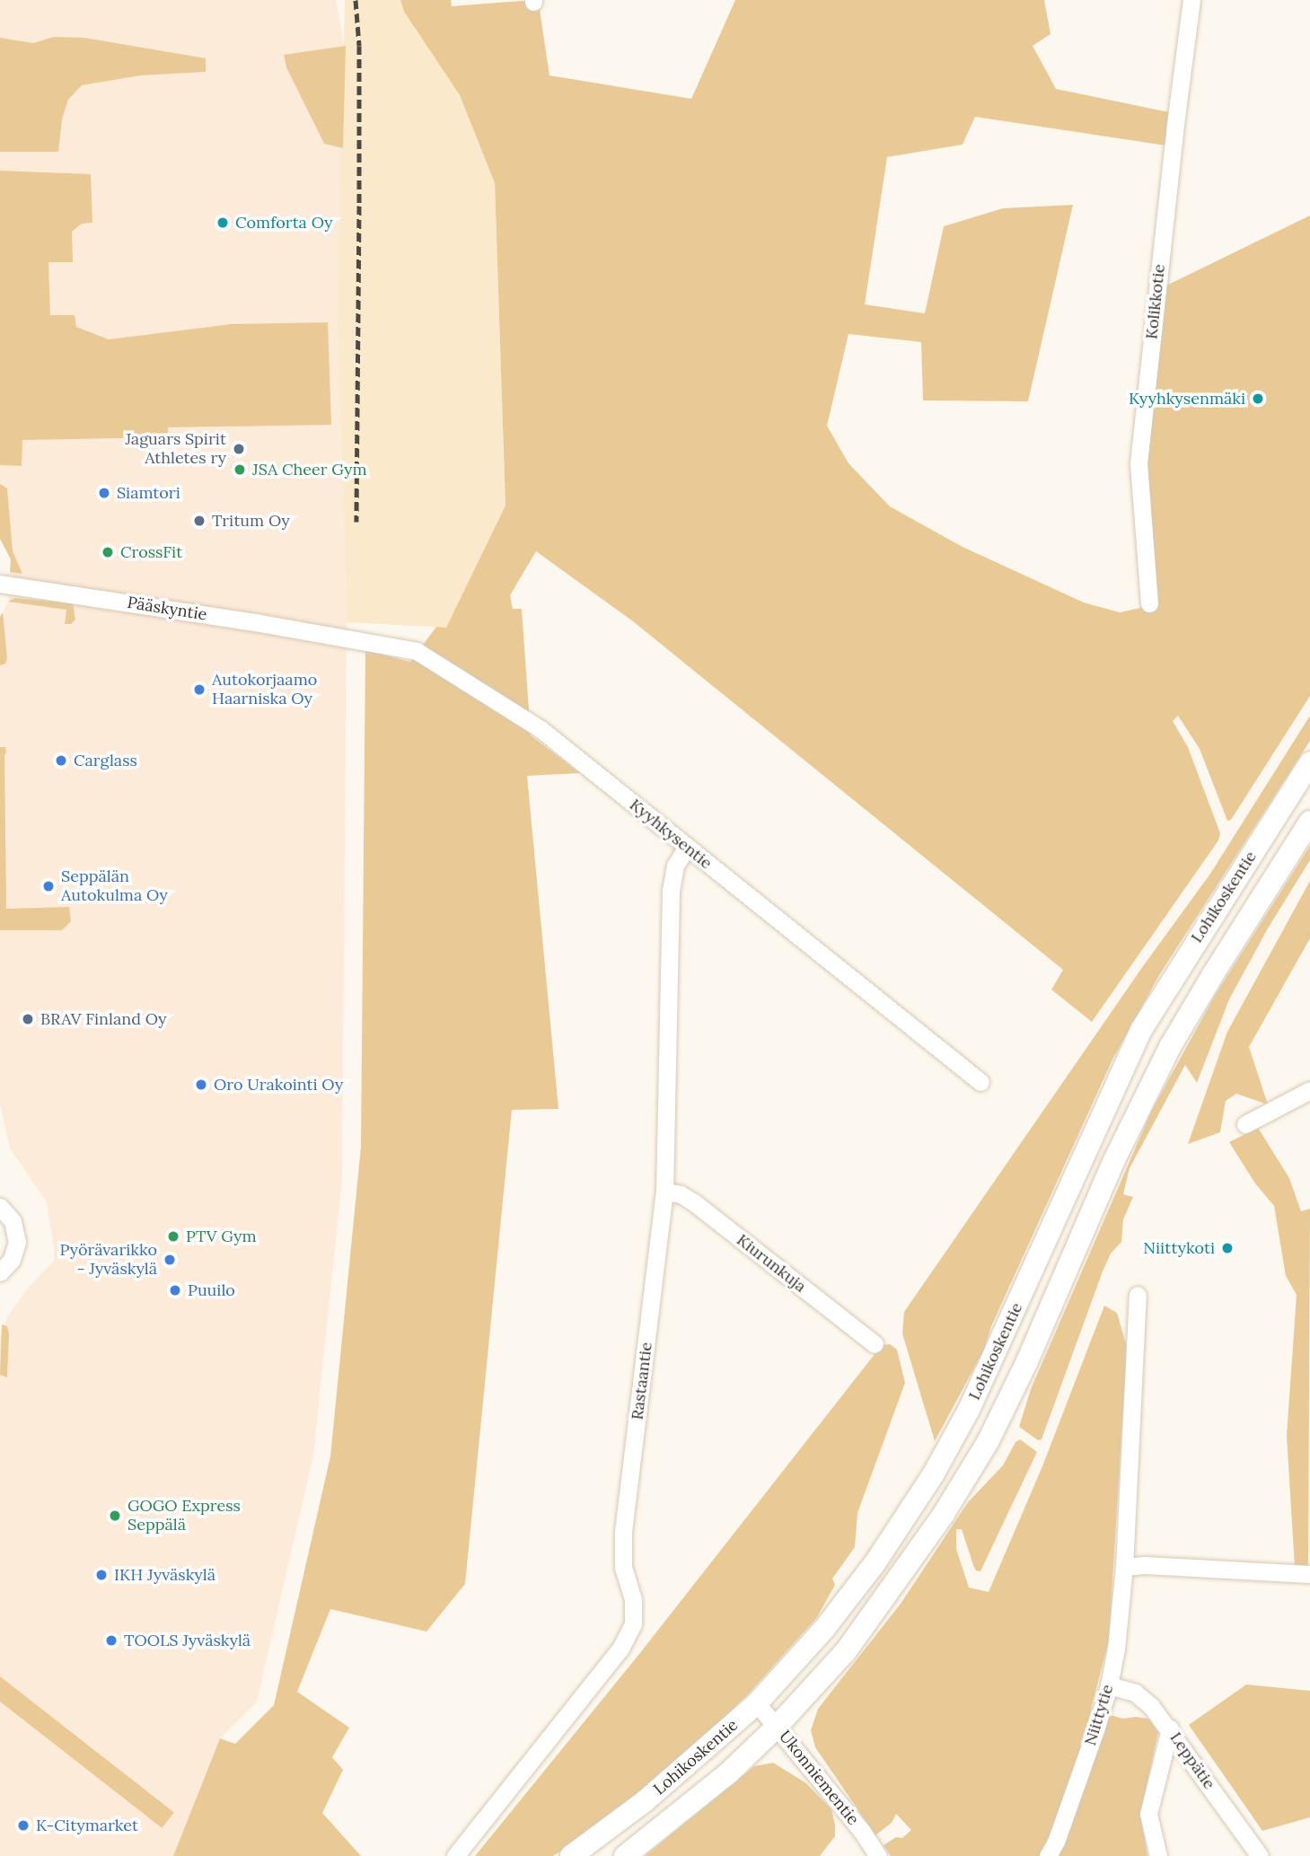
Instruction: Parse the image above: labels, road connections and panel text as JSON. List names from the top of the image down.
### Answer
{
  "streets": {
    "main road": ["Lohikoskentie"],
    "street": [
      "Kolikkotie",
      "Pääskyntie",
      "Kyyhkysentie",
      "Kiurunkuja",
      "Rastaantie",
      "Niittytie",
      "Leppätie",
      "Ukonniementie"
    ]
  },
  "crossings": [
    ["Pääskyntie", "Kyyhkysentie"],
    ["Kyyhkysentie", "Rastaantie"],
    ["Lohikoskentie", "Ukonniementie"],
    ["Kiurunkuja", "Rastaantie"],
    ["Niittytie", "Leppätie"]
  ],
  "places": [
    "Comforta Oy",
    "Kyyhkysenmäki",
    "Jaguars Spirit Athletes ry",
    "JSA Cheer Gym",
    "Siamtori",
    "Tritum Oy",
    "CrossFit",
    "Autokorjaamo Haarniska Oy",
    "Carglass",
    "Seppälän Autokulma Oy",
    "BRAV Finland Oy",
    "Oro Urakointi Oy",
    "PTV Gym",
    "Niittykoti",
    "Pyörävarikko - Jyväskylä",
    "Puuilo",
    "GOGO Express Seppälä",
    "IKH Jyväskylä",
    "TOOLS Jyväskylä",
    "K-Citymarket"
  ]
}
